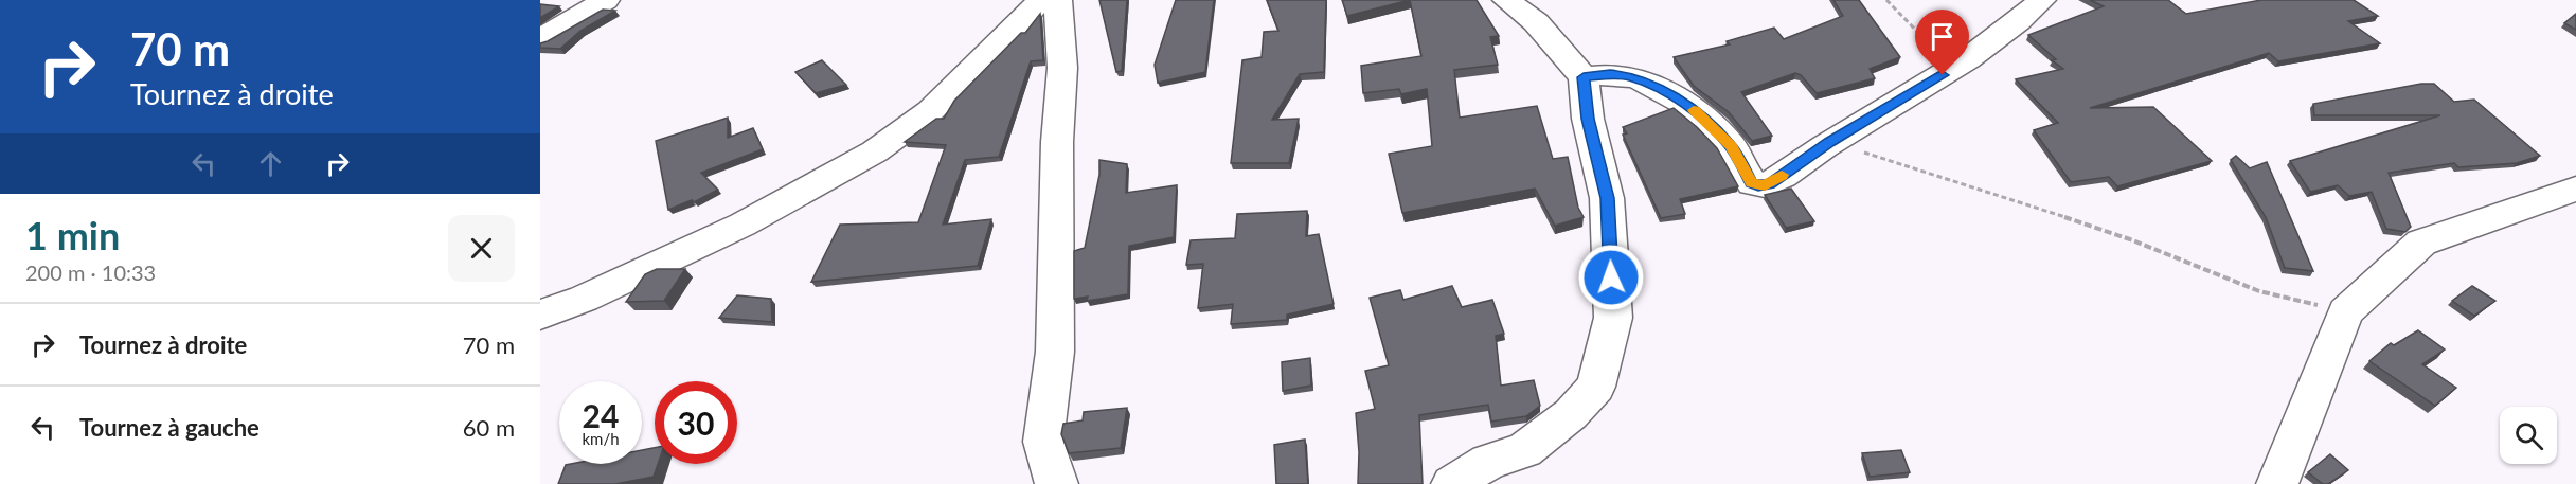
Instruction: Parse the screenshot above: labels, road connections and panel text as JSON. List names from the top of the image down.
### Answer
{
  "page": {
    "turn": ["70 m", "Tournez à droite"],
    "heading": ["1 min", "200 m · 10:33"],
    "list": [
      {
        "name": "Tournez à droite",
        "value": "70 m"
      },
      {
        "name": "Tournez à gauche",
        "value": "60 m"
      }
    ],
    "speed": "24 km/h",
    "limit": "30"
  }
}
